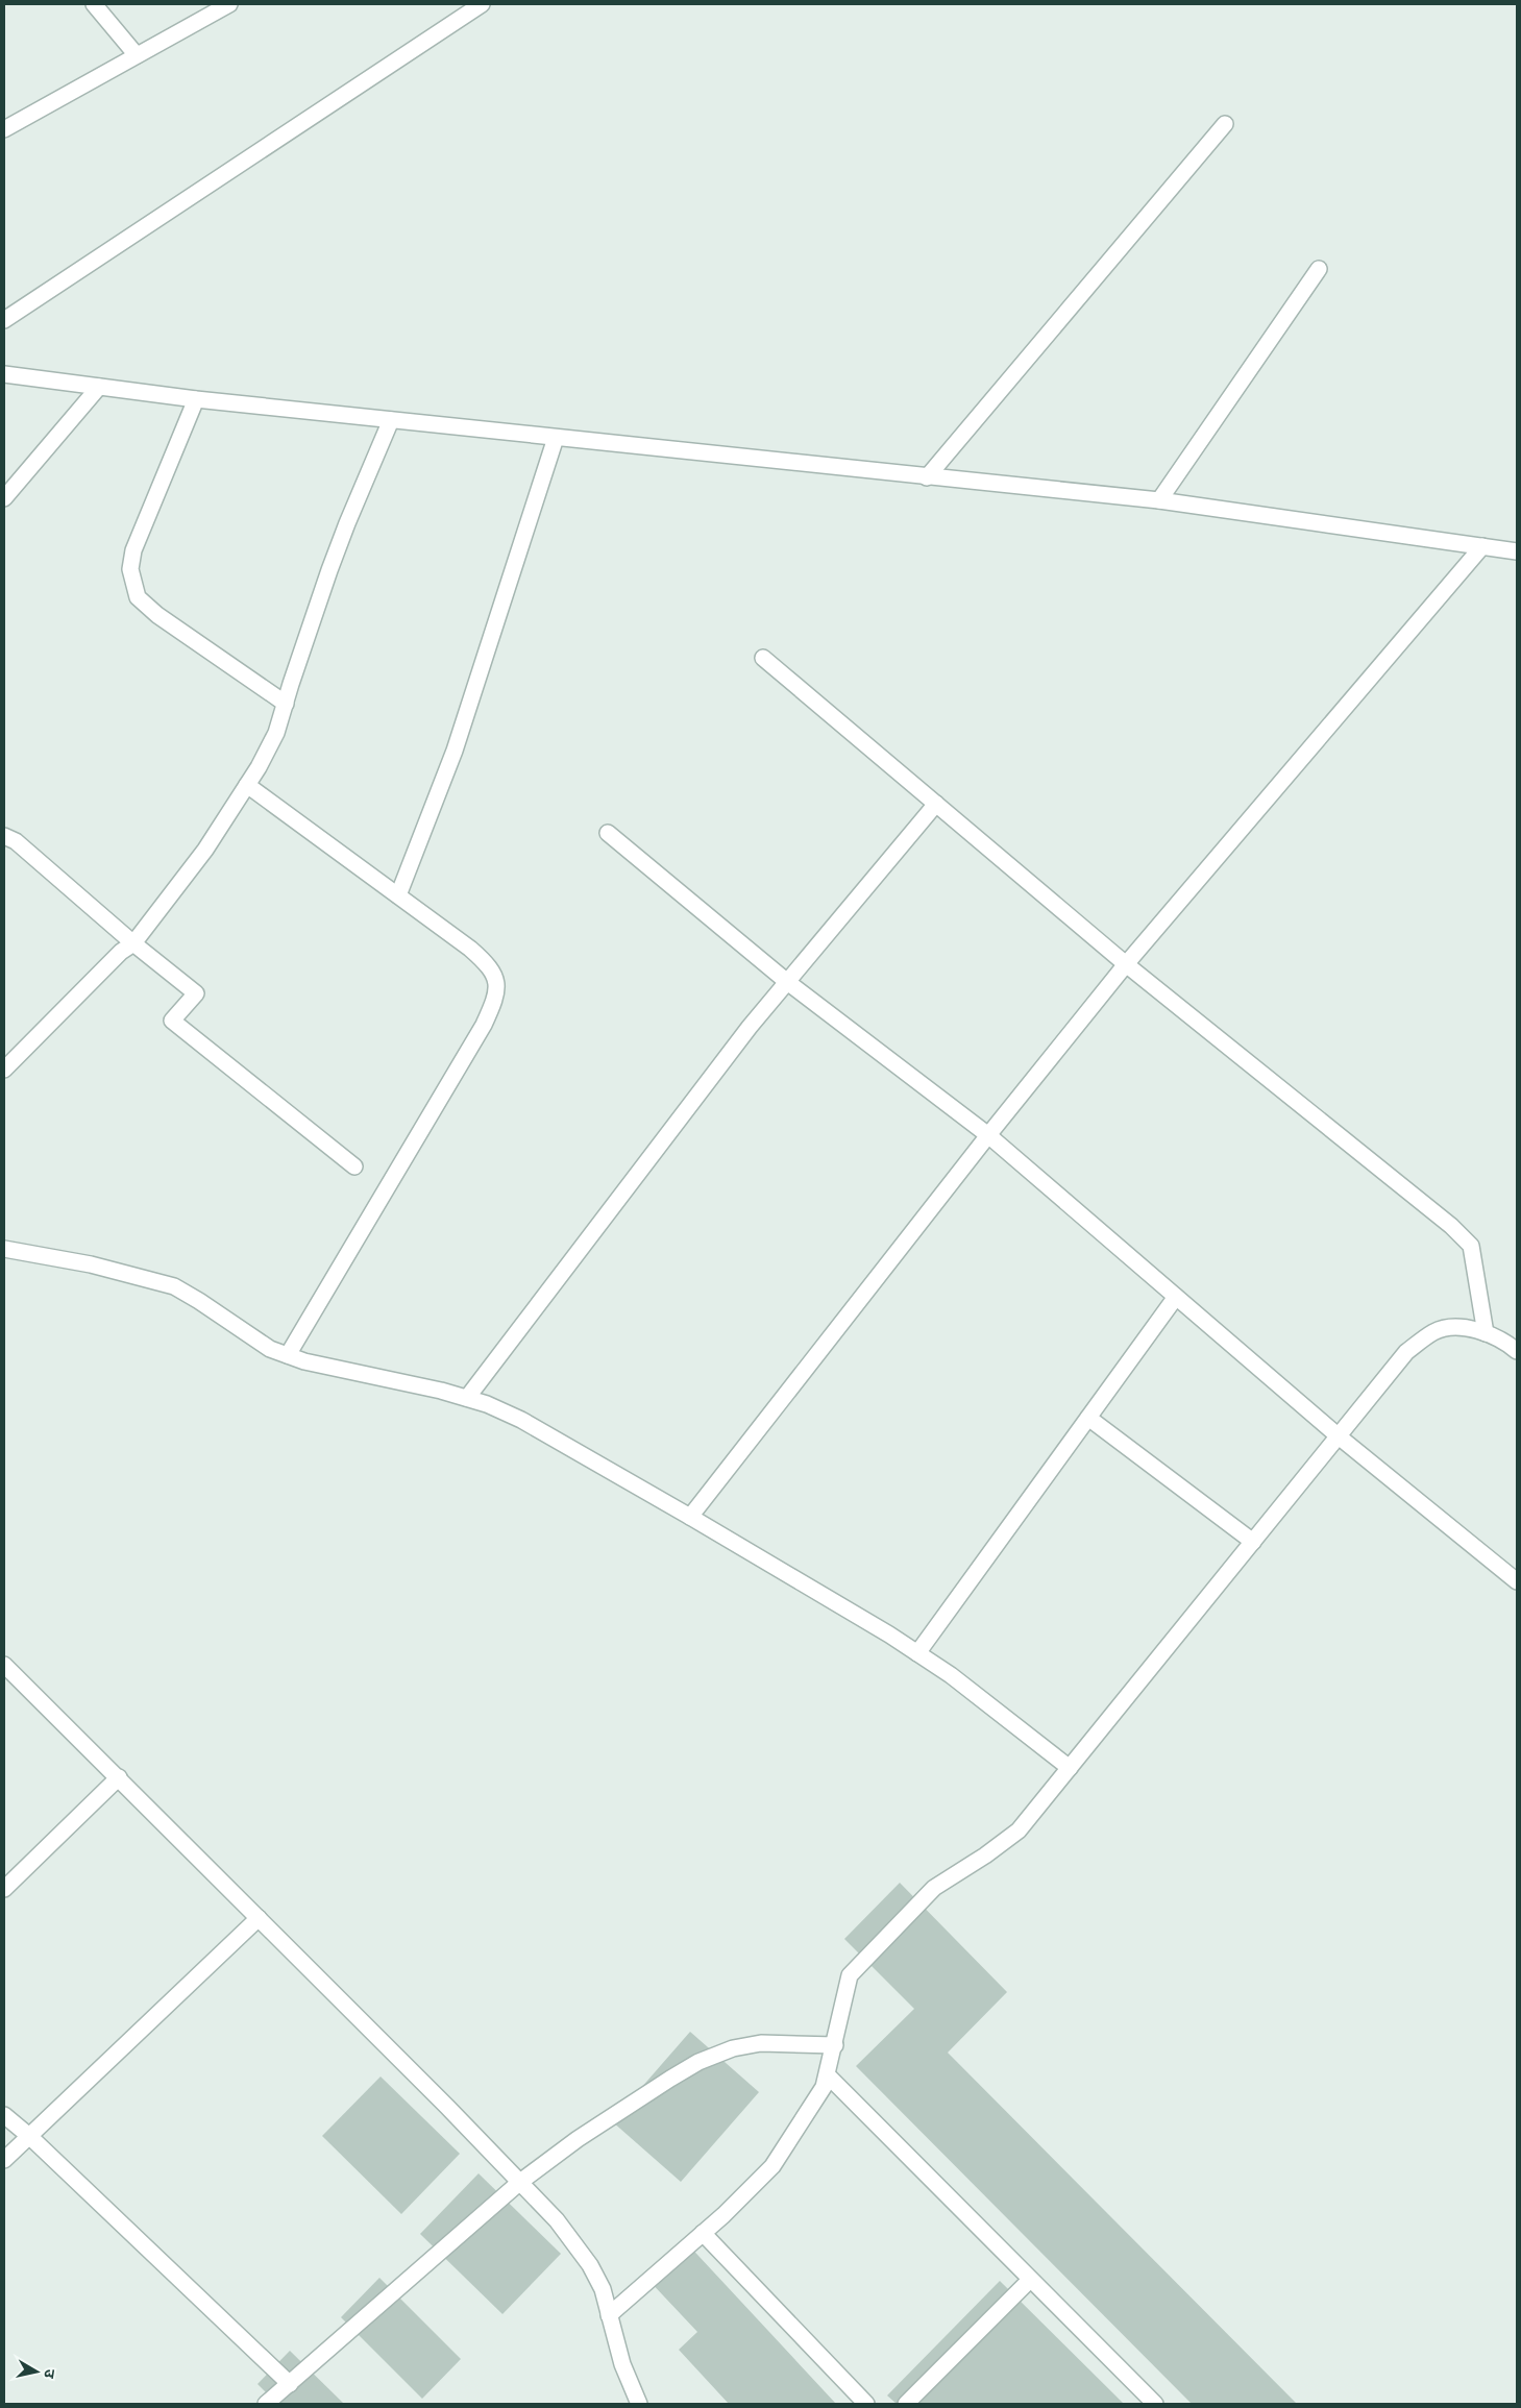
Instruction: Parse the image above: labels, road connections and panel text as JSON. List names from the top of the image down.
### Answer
{
  "north": "right"
}
